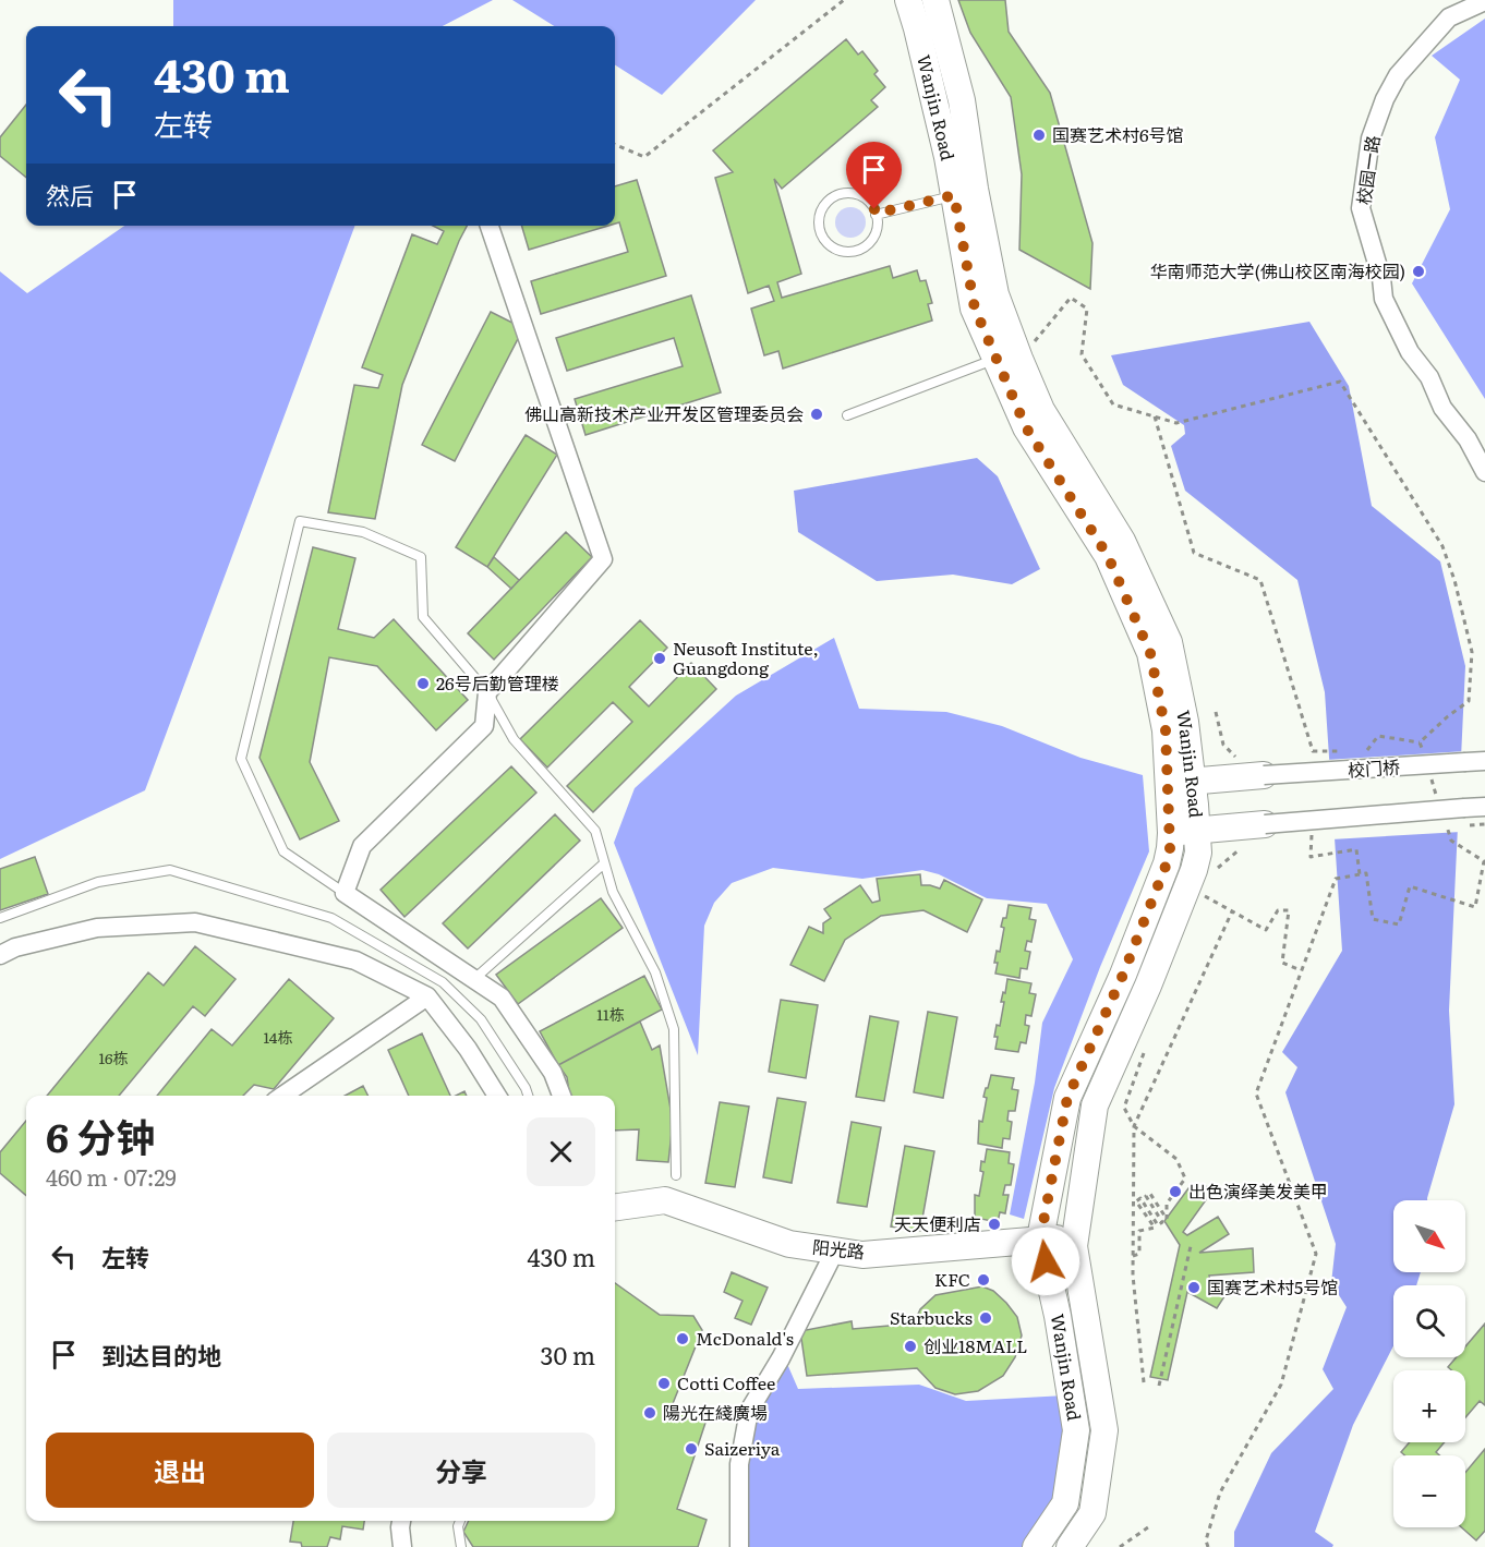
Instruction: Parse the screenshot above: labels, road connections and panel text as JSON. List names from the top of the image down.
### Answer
{
  "streets": {
    "street": [
      "Wanjin Road",
      "校园一路",
      "校门桥",
      "阳光路"
    ]
  },
  "crossings": [
    ["Wanjin Road", "阳光路"]
  ],
  "places": [
    "国赛艺术村6号馆",
    "华南师范大学(佛山校区南海校园)",
    "佛山高新技术产业开发区管理委员会",
    "Neusoft Institute, Guangdong",
    "26号后勤管理楼",
    "出色演绎美发美甲",
    "天天便利店",
    "KFC",
    "国赛艺术村5号馆",
    "Starbucks",
    "McDonald's",
    "创业18MALL",
    "Cotti Coffee",
    "陽光在綫廣場",
    "Saizeriya"
  ],
  "house_numbers": ["11栋", "14栋", "16栋"],
  "north": "bottom right",
  "page": {
    "turn": ["430 m", "左转"],
    "then": "然后",
    "heading": ["6 分钟", "460 m · 07:29"],
    "map_buttons": ["+", "−"],
    "list": [
      {
        "name": "左转",
        "value": "430 m"
      },
      {
        "name": "到达目的地",
        "value": "30 m"
      }
    ],
    "buttons": ["退出", "分享"]
  }
}
